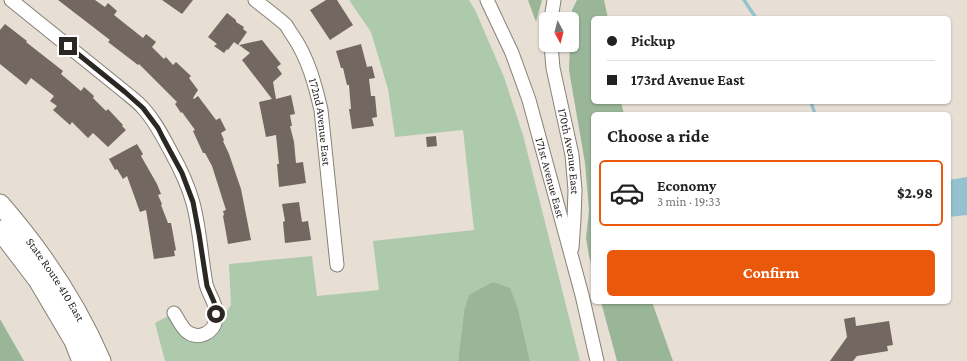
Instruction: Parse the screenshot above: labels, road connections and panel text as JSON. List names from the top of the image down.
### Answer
{
  "streets": {
    "highway": ["State Route 410 East"],
    "street": ["172nd Avenue East", "170th Avenue East", "171st Avenue East"]
  },
  "crossings": [
    ["170th Avenue East", "171st Avenue East"]
  ],
  "north": "bottom",
  "page": {
    "banner": ["Pickup", "173rd Avenue East"],
    "heading": "Choose a ride",
    "list": [
      {
        "name": "Economy",
        "note": "3 min · 19:33",
        "value": "$2.98"
      }
    ],
    "buttons": "Confirm"
  }
}
